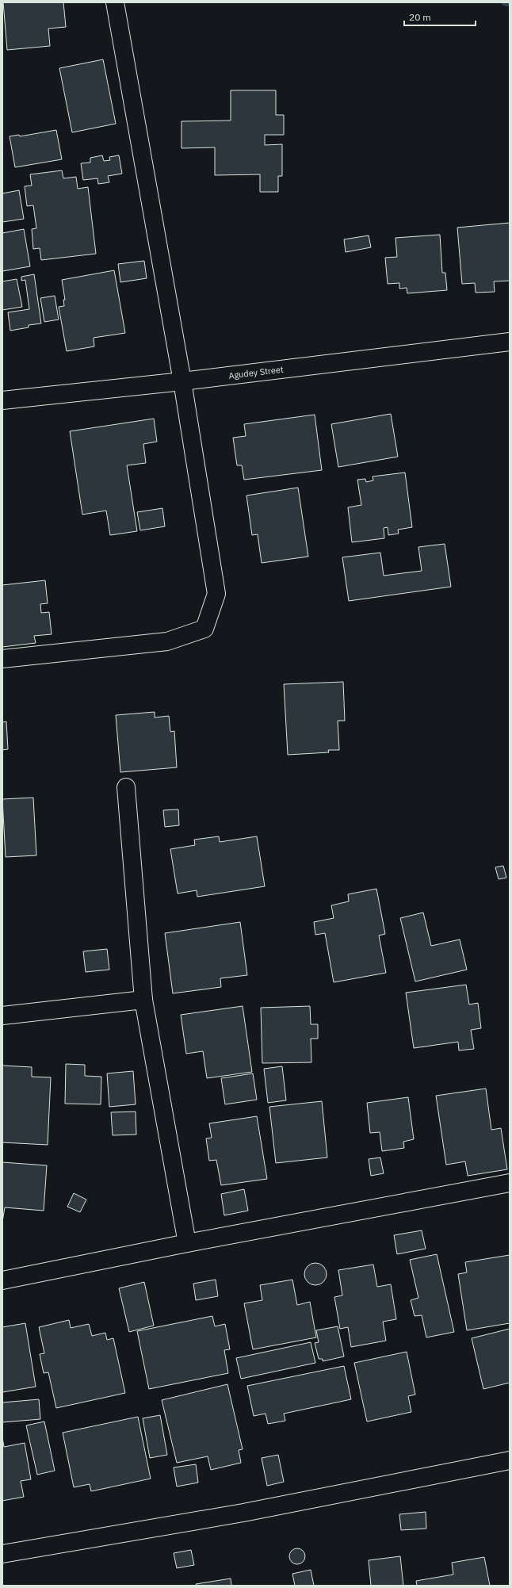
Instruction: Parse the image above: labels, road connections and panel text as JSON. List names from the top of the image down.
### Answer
{
  "streets": {
    "street": ["Agudey Street"]
  },
  "scale_bar": "20 m"
}
